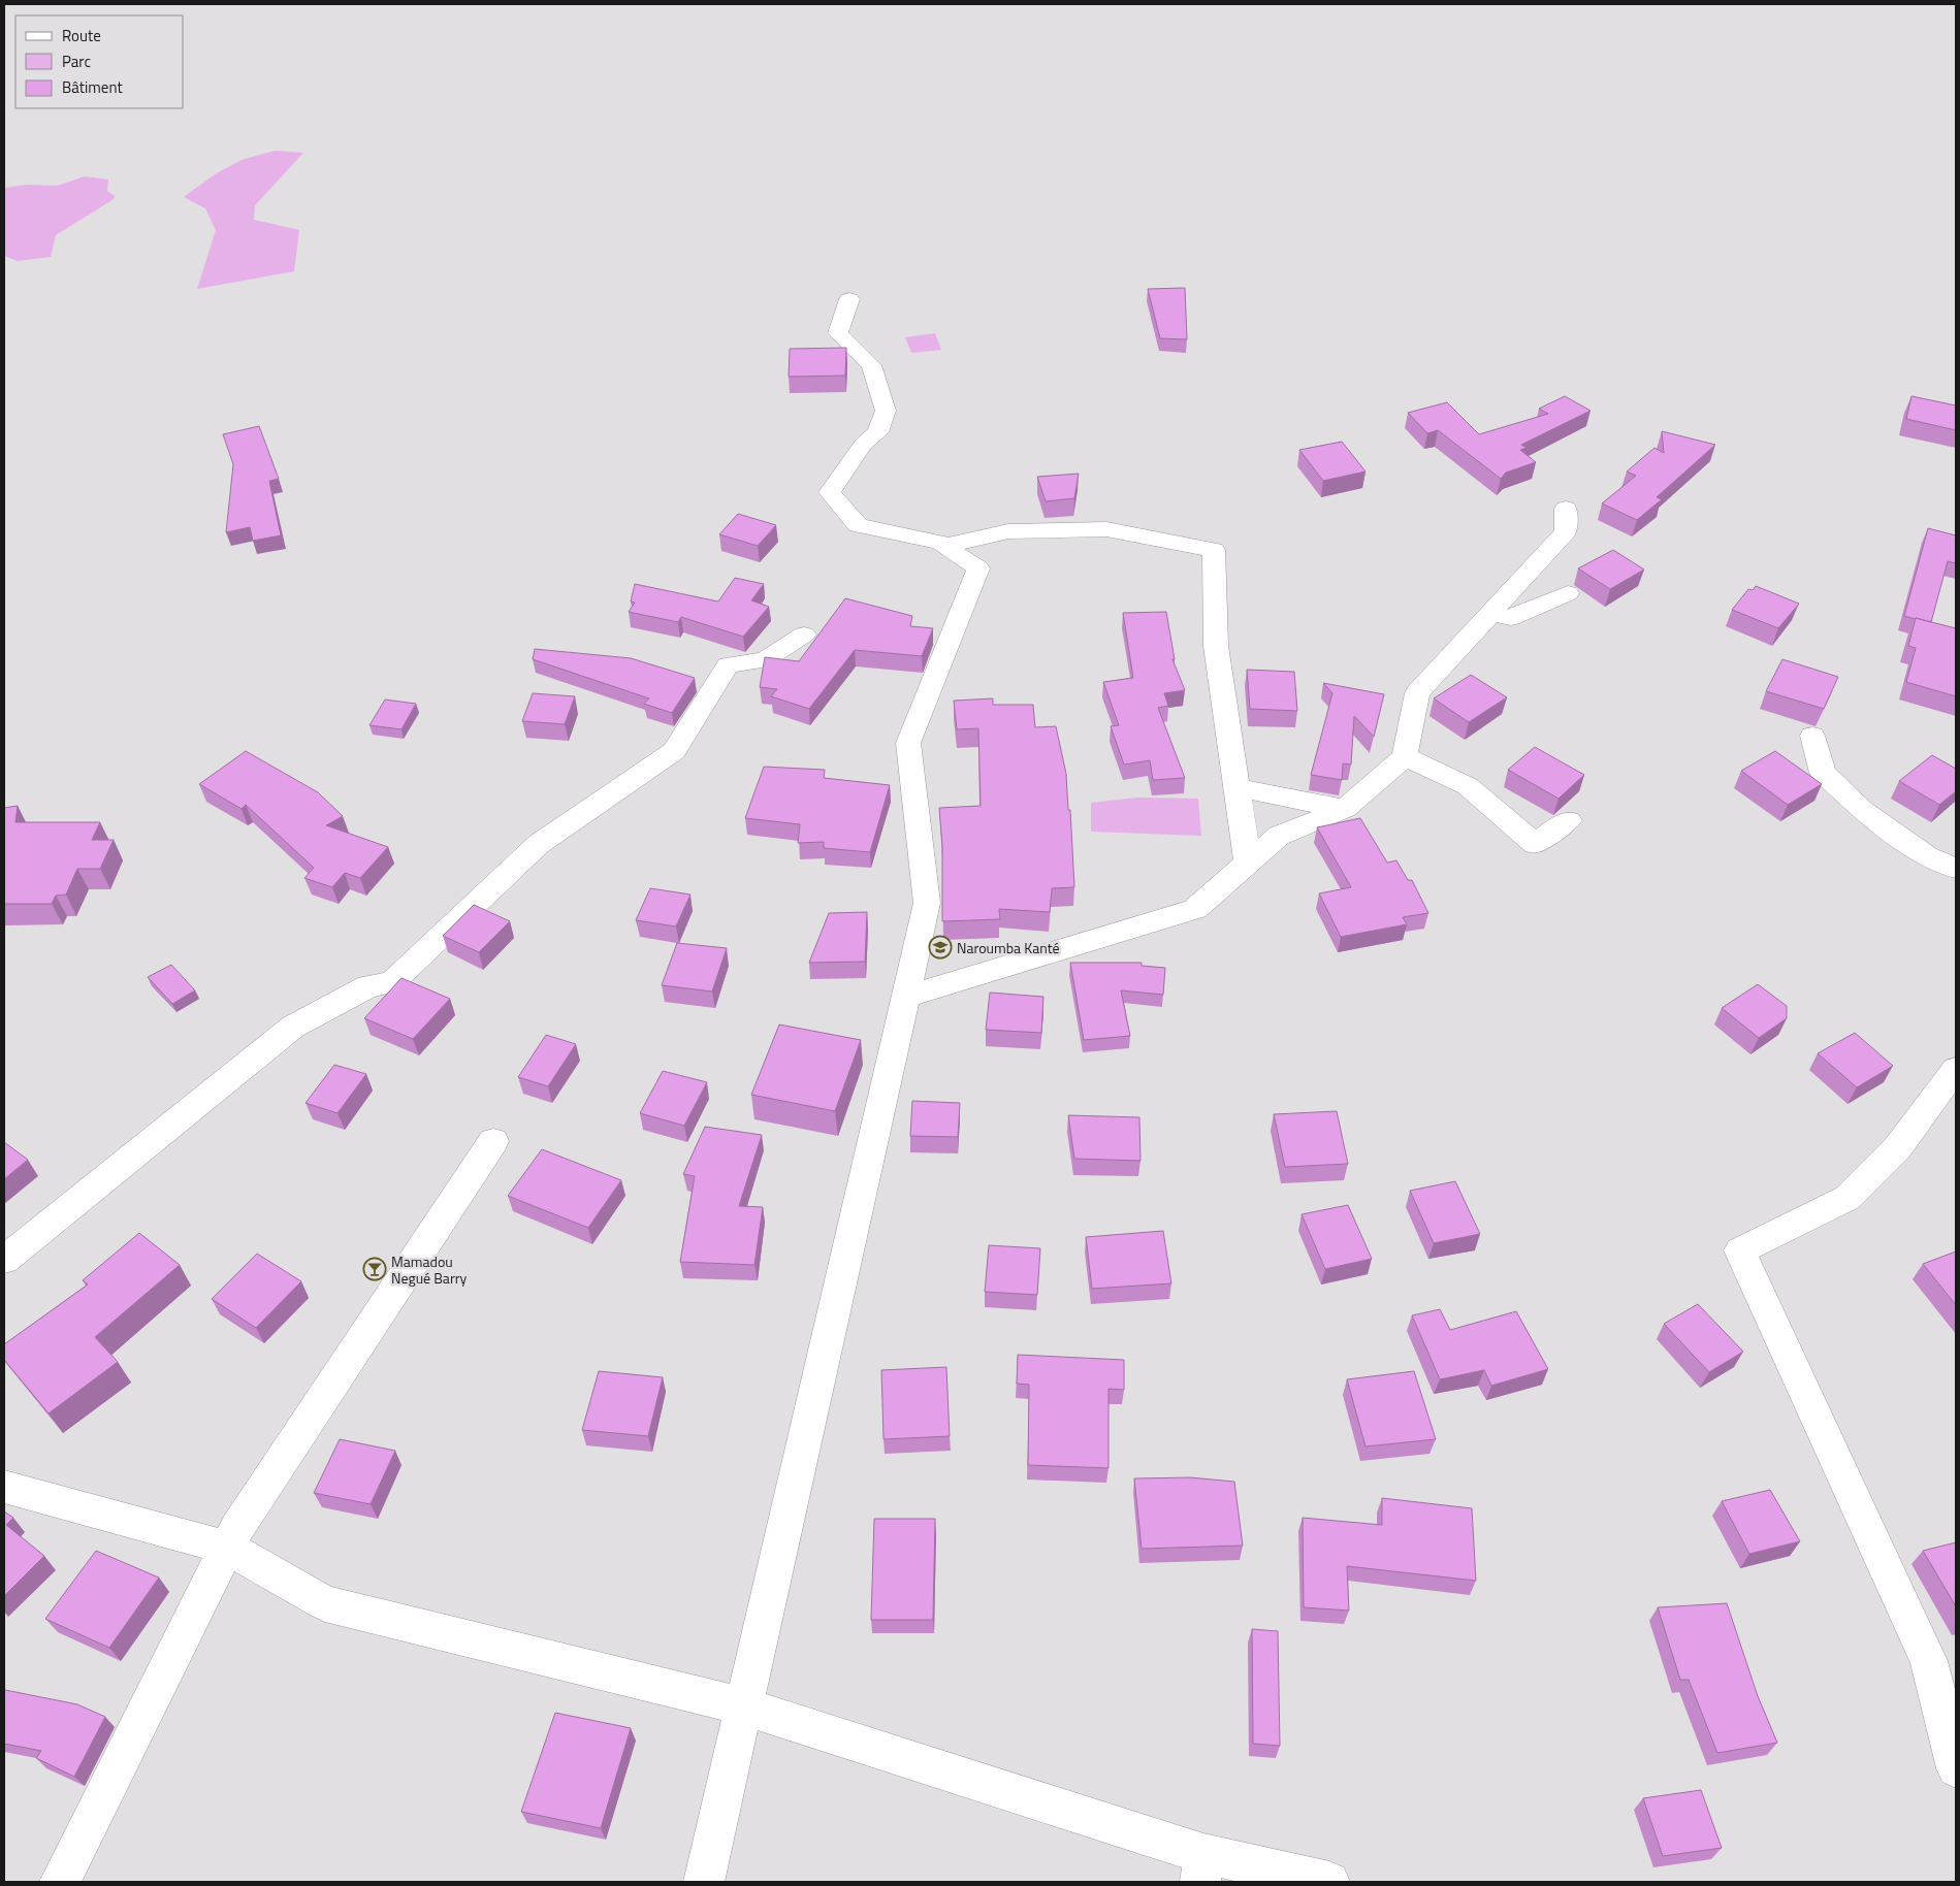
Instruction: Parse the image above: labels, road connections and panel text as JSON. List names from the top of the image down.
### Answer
{
  "places": {
    "school or university": ["Naroumba Kanté"],
    "bar": ["Mamadou Negué Barry"]
  },
  "legend": ["Route", "Parc", "Bâtiment"]
}
